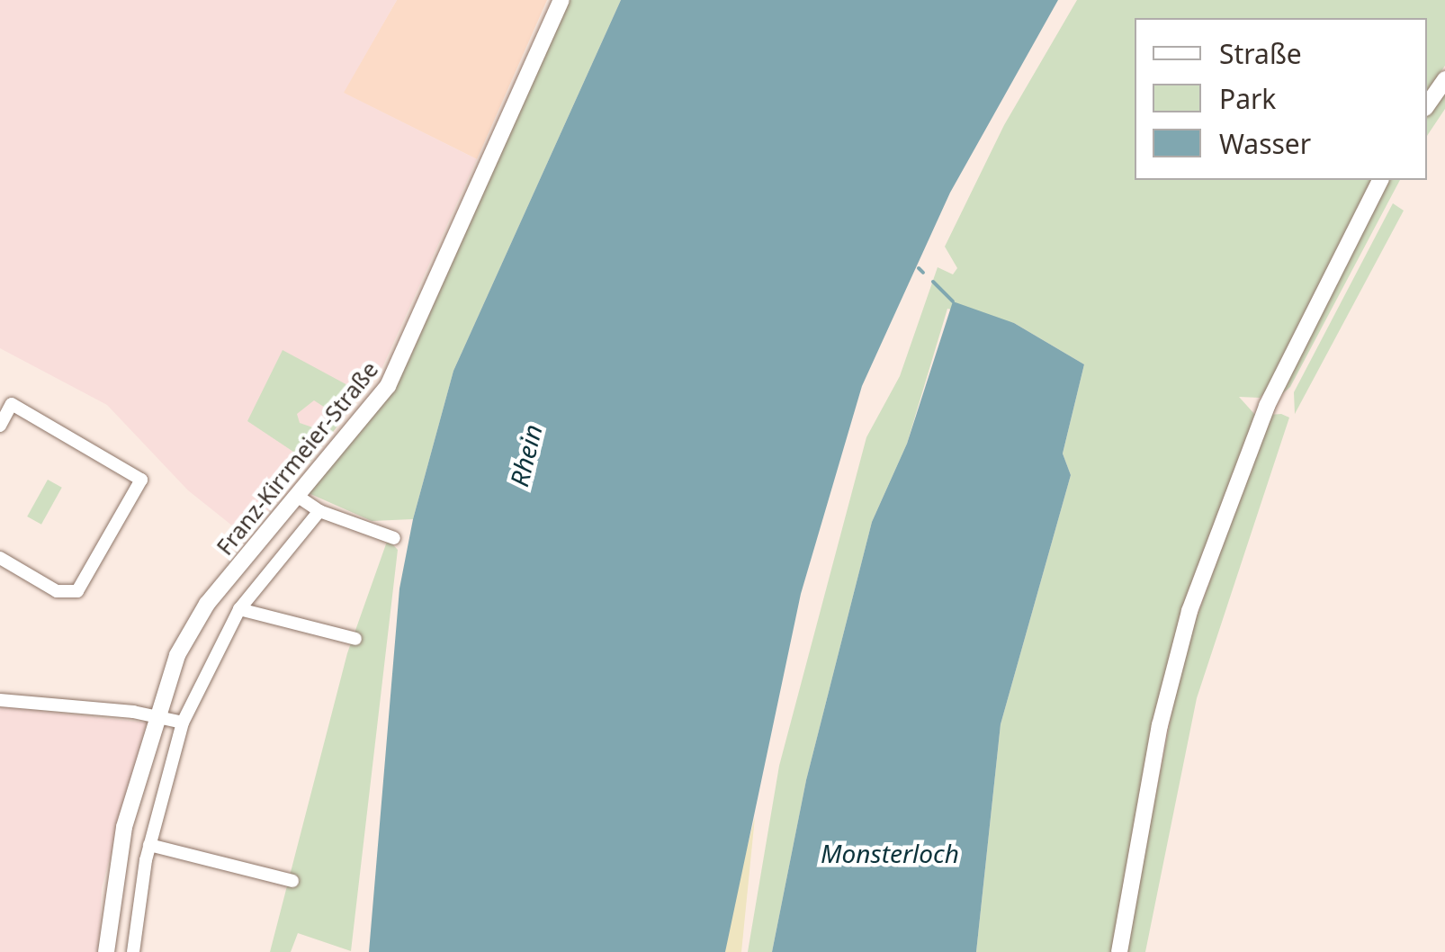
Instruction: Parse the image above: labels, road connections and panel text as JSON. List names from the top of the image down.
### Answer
{
  "streets": {
    "street": ["Franz-Kirrmeier-Straße"]
  },
  "water": ["Rhein", "Monsterloch"],
  "legend": ["Straße", "Park", "Wasser"]
}
